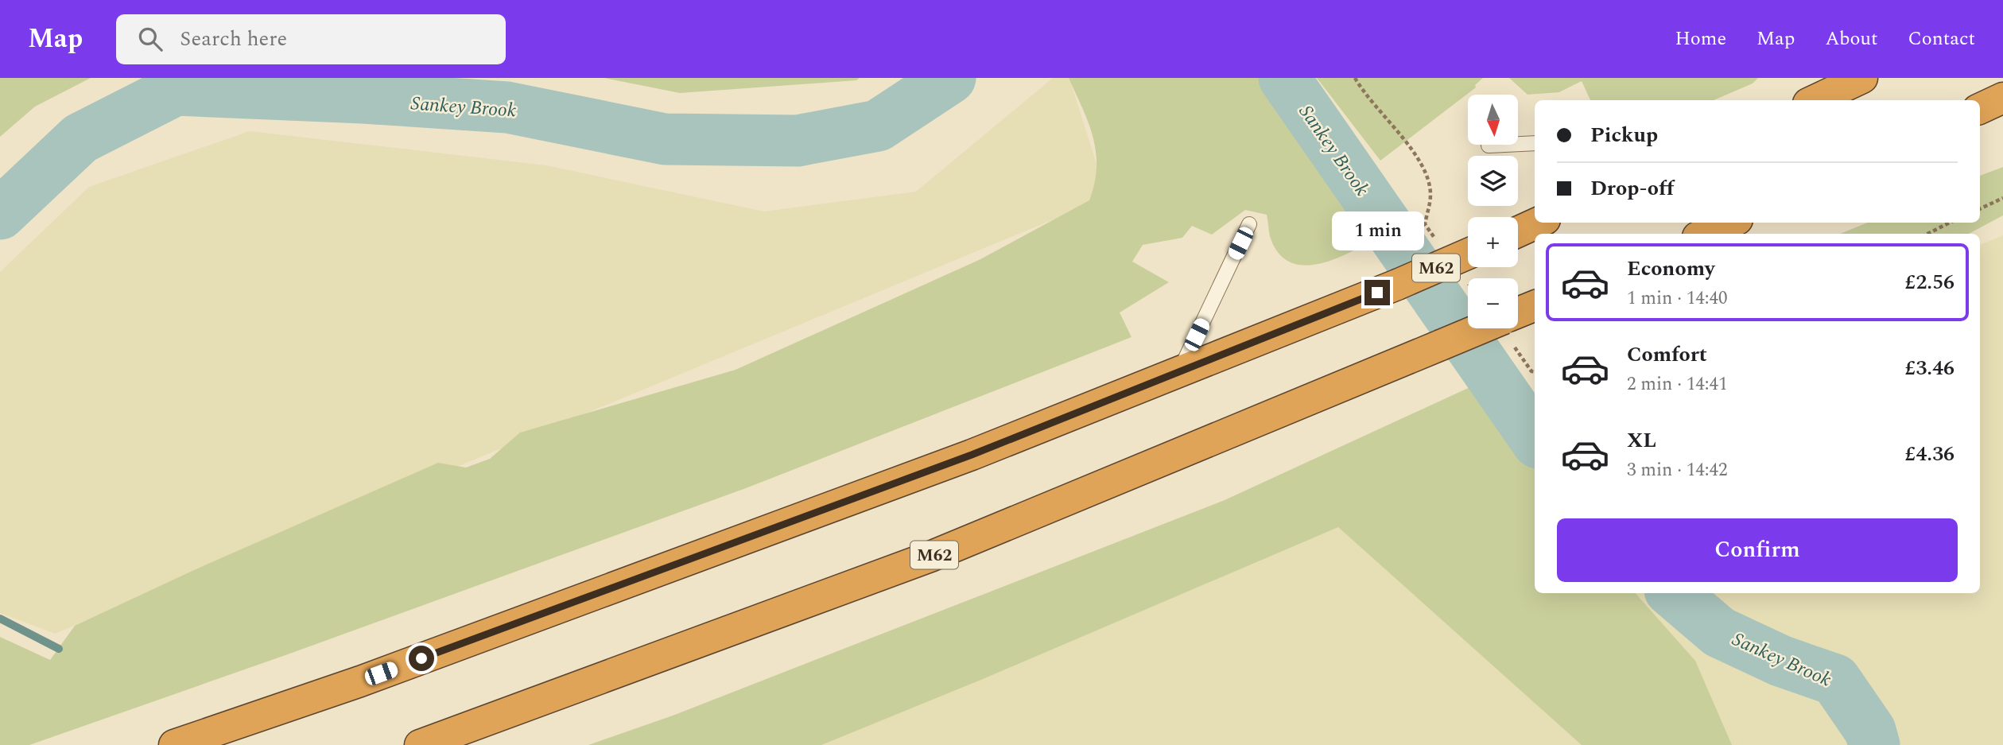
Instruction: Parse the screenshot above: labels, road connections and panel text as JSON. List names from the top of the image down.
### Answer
{
  "streets": {
    "highway": ["M62"]
  },
  "water": ["Sankey Brook"],
  "north": "bottom",
  "page": {
    "header": "Map",
    "search": "Search here",
    "nav": [
      "Home",
      "Map",
      "About",
      "Contact"
    ],
    "map_buttons": ["+", "−"],
    "banner": ["Pickup", "Drop-off"],
    "bubble": "1 min",
    "list": [
      {
        "name": "Economy",
        "note": "1 min · 14:40",
        "value": "£2.56"
      },
      {
        "name": "Comfort",
        "note": "2 min · 14:41",
        "value": "£3.46"
      },
      {
        "name": "XL",
        "note": "3 min · 14:42",
        "value": "£4.36"
      }
    ],
    "buttons": "Confirm"
  }
}
